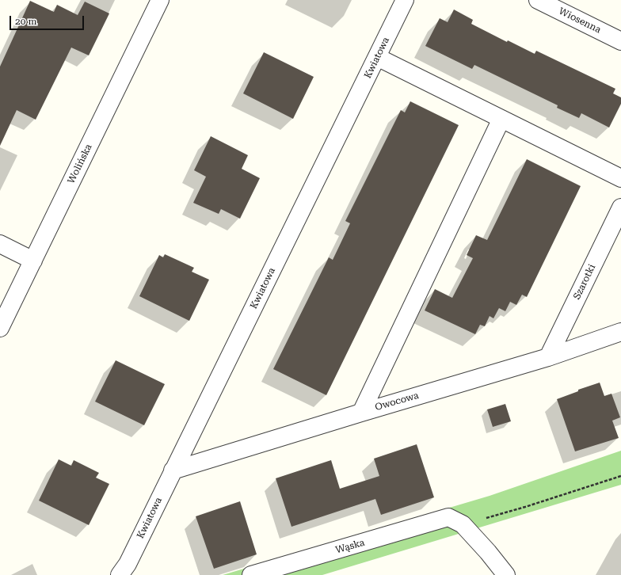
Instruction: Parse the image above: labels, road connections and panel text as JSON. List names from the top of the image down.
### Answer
{
  "streets": {
    "street": [
      "Wiosenna",
      "Kwiatowa",
      "Wolińska",
      "Szarotki",
      "Owocowa",
      "Wąska"
    ]
  },
  "crossings": [
    ["Kwiatowa", "Owocowa"],
    ["Szarotki", "Owocowa"]
  ],
  "scale_bar": "20 m"
}
